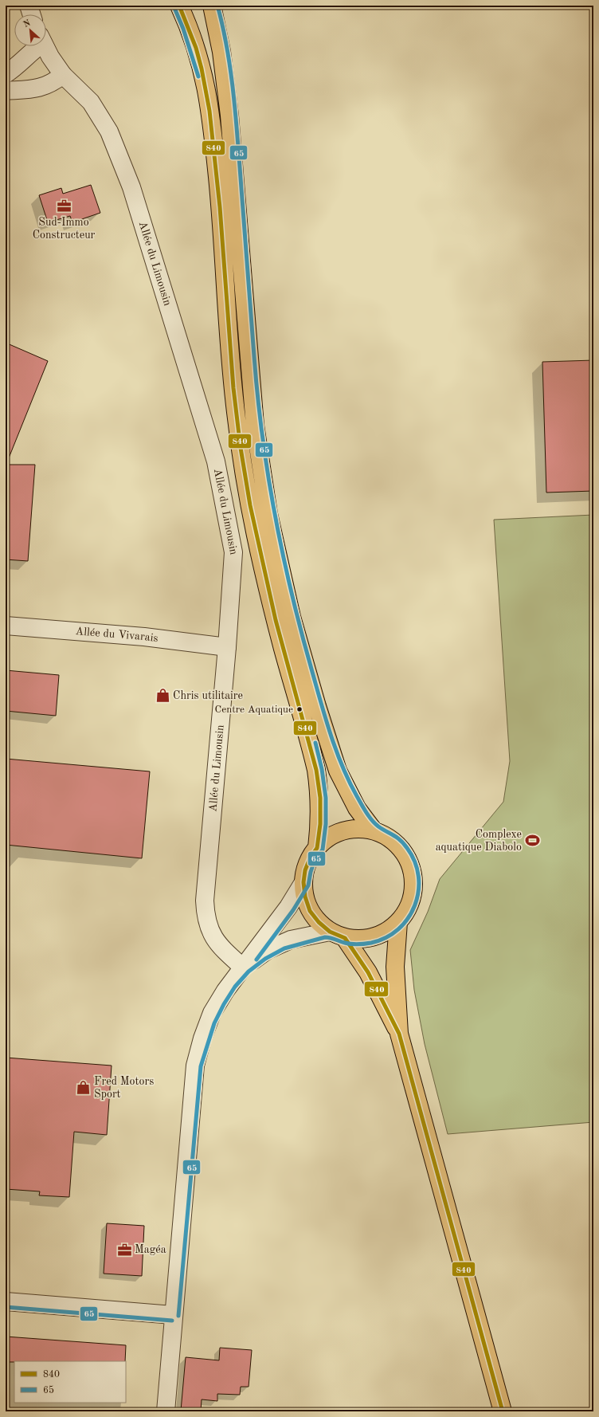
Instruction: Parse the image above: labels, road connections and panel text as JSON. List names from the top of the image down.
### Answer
{
  "streets": {
    "street": ["Allée du Limousin", "Allée du Vivarais"]
  },
  "crossings": [
    ["Allée du Limousin", "Allée du Vivarais"]
  ],
  "places": {
    "office": ["Sud-Immo Constructeur", "Magéa"],
    "shop": ["Chris utilitaire", "Fred Motors Sport"],
    "other": ["Centre Aquatique"],
    "sports": ["Complexe aquatique Diabolo"]
  },
  "lines": ["transit line 840", "transit line 65"],
  "legend": ["840", "65"],
  "north": "top left"
}
